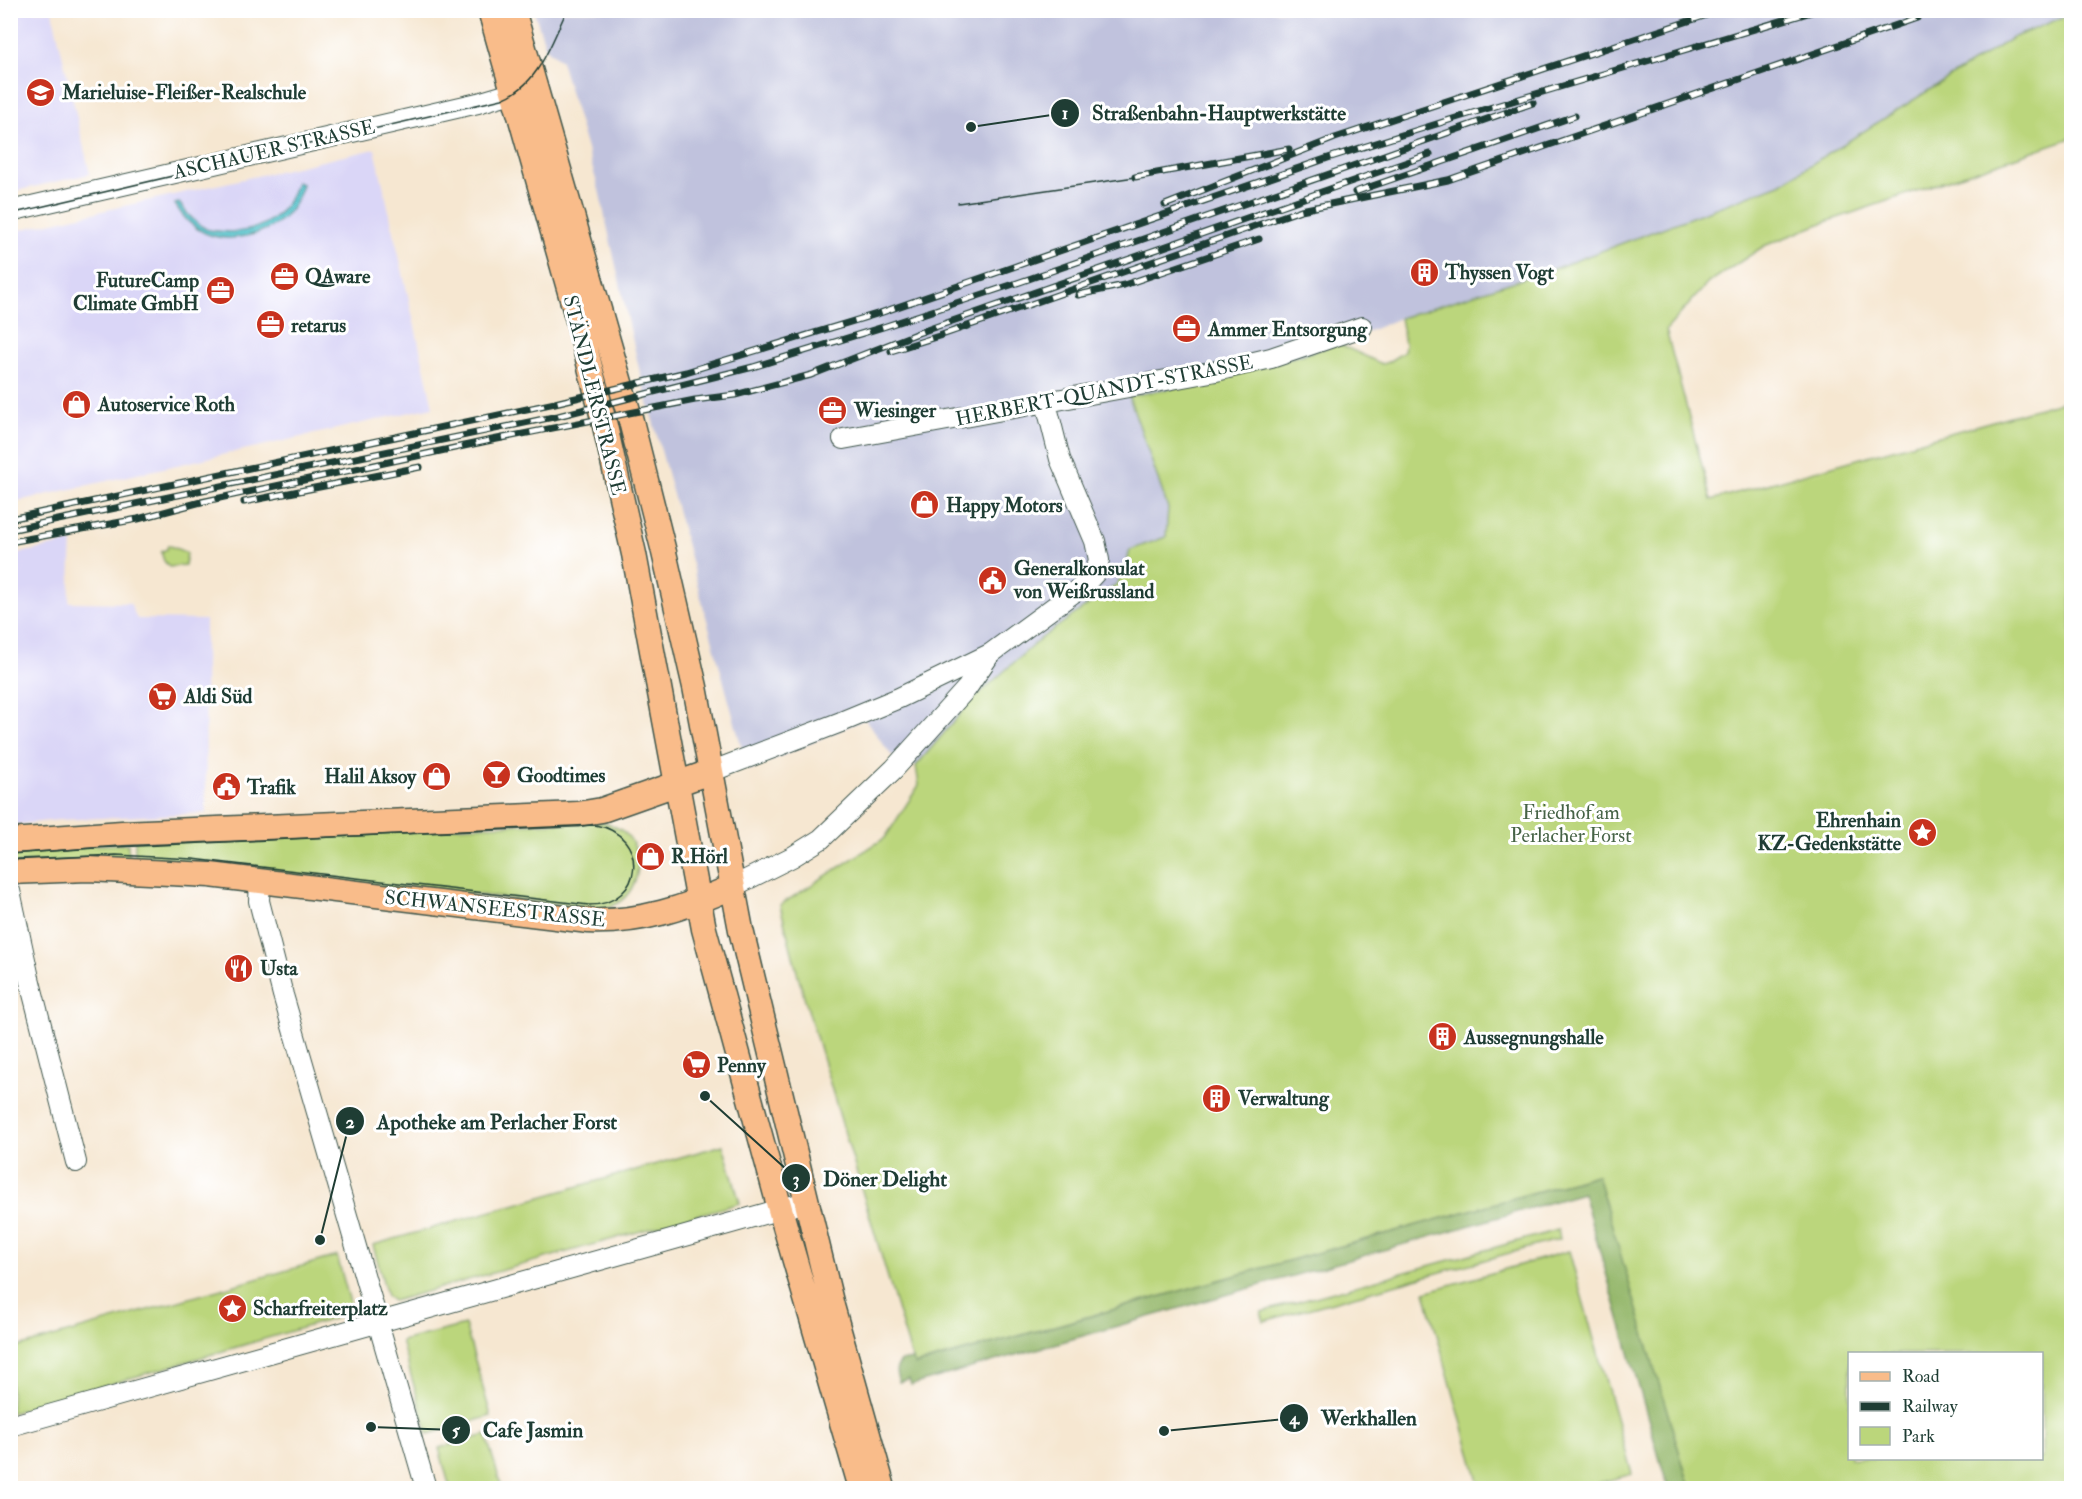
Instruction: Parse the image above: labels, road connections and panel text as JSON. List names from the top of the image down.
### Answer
{
  "streets": {
    "main road": ["STÄNDLERSTRASSE", "SCHWANSEESTRASSE"],
    "street": ["ASCHAUER STRASSE", "HERBERT-QUANDT-STRASSE"]
  },
  "crossings": [
    ["ASCHAUER STRASSE", "STÄNDLERSTRASSE"],
    ["HERBERT-QUANDT-STRASSE", "SCHWANSEESTRASSE"],
    ["STÄNDLERSTRASSE", "SCHWANSEESTRASSE"]
  ],
  "parks": ["Friedhof am Perlacher Forst"],
  "places": {
    "school or university": ["Marieluise-Fleißer-Realschule"],
    "other": [
      "Straßenbahn-Hauptwerkstätte",
      "Döner Delight",
      "Apotheke am Perlacher Forst",
      "Cafe Jasmin",
      "Werkhallen"
    ],
    "building": ["Thyssen Vogt", "Aussegnungshalle", "Verwaltung"],
    "office": [
      "QAware",
      "FutureCamp Climate GmbH",
      "retarus",
      "Ammer Entsorgung",
      "Wiesinger"
    ],
    "shop": [
      "Autoservice Roth",
      "Happy Motors",
      "Halil Aksoy",
      "R.Hörl"
    ],
    "public building": ["Generalkonsulat von Weißrussland", "Trafik"],
    "supermarket": ["Aldi Süd", "Penny"],
    "bar": ["Goodtimes"],
    "place": ["Ehrenhain KZ-Gedenkstätte", "Scharfreiterplatz"],
    "restaurant": ["Usta"]
  },
  "legend": ["Road", "Railway", "Park"]
}
